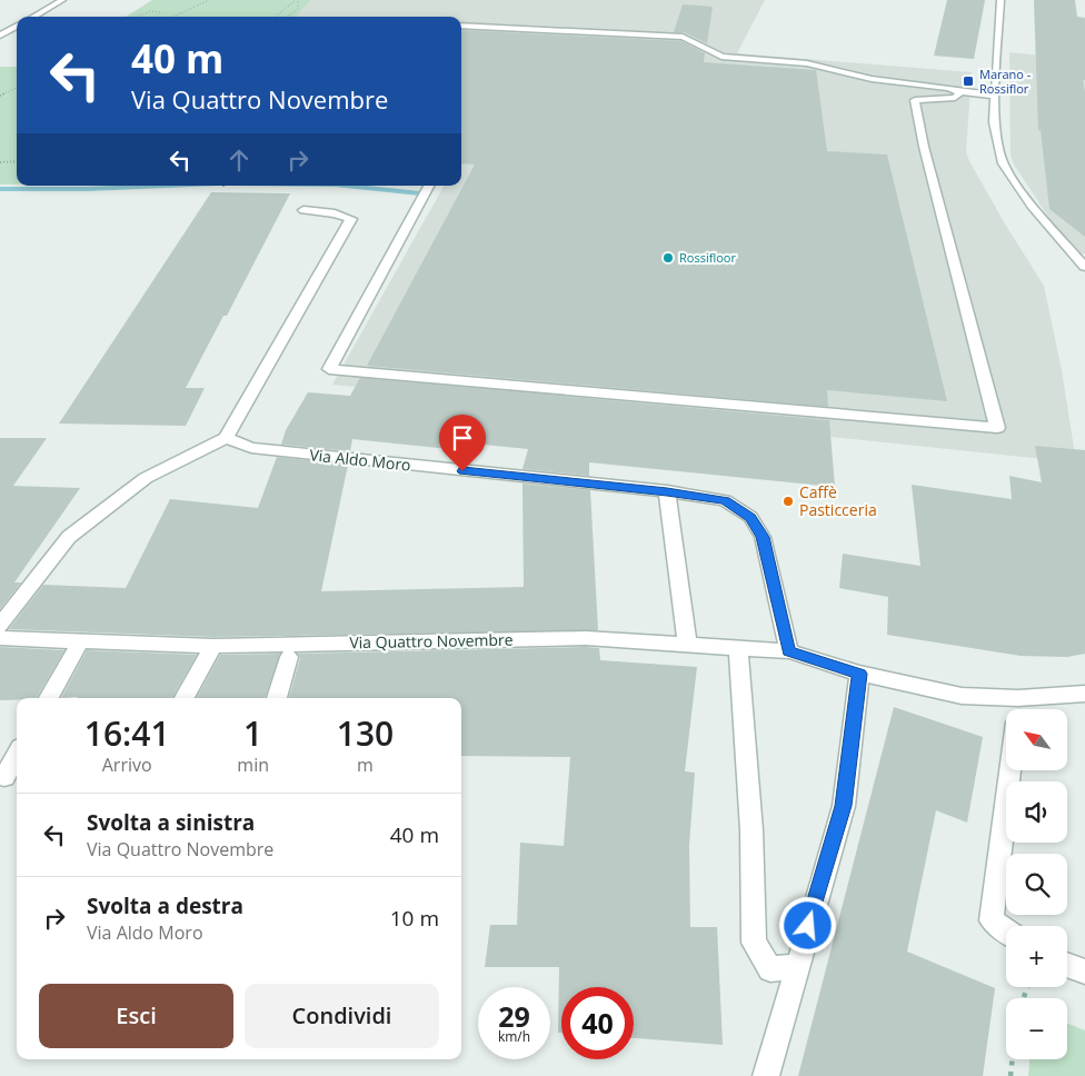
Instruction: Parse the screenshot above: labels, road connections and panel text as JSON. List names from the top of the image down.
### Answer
{
  "streets": {
    "street": ["Via Aldo Moro", "Via Quattro Novembre"]
  },
  "crossings": [
    ["Via Aldo Moro", "Via Quattro Novembre"]
  ],
  "places": {
    "transit": ["Marano - Rossiflor"],
    "other": ["Rossifloor", "Caffè Pasticceria"]
  },
  "north": "top left",
  "page": {
    "turn": ["40 m", "Via Quattro Novembre"],
    "eta": [
      "16:41",
      "Arrivo",
      "1",
      "min",
      "130",
      "m"
    ],
    "map_buttons": ["+", "−"],
    "list": [
      {
        "name": "Svolta a sinistra",
        "note": "Via Quattro Novembre",
        "value": "40 m"
      },
      {
        "name": "Svolta a destra",
        "note": "Via Aldo Moro",
        "value": "10 m"
      }
    ],
    "buttons": ["Esci", "Condividi"],
    "speed": "29 km/h",
    "limit": "40"
  }
}
